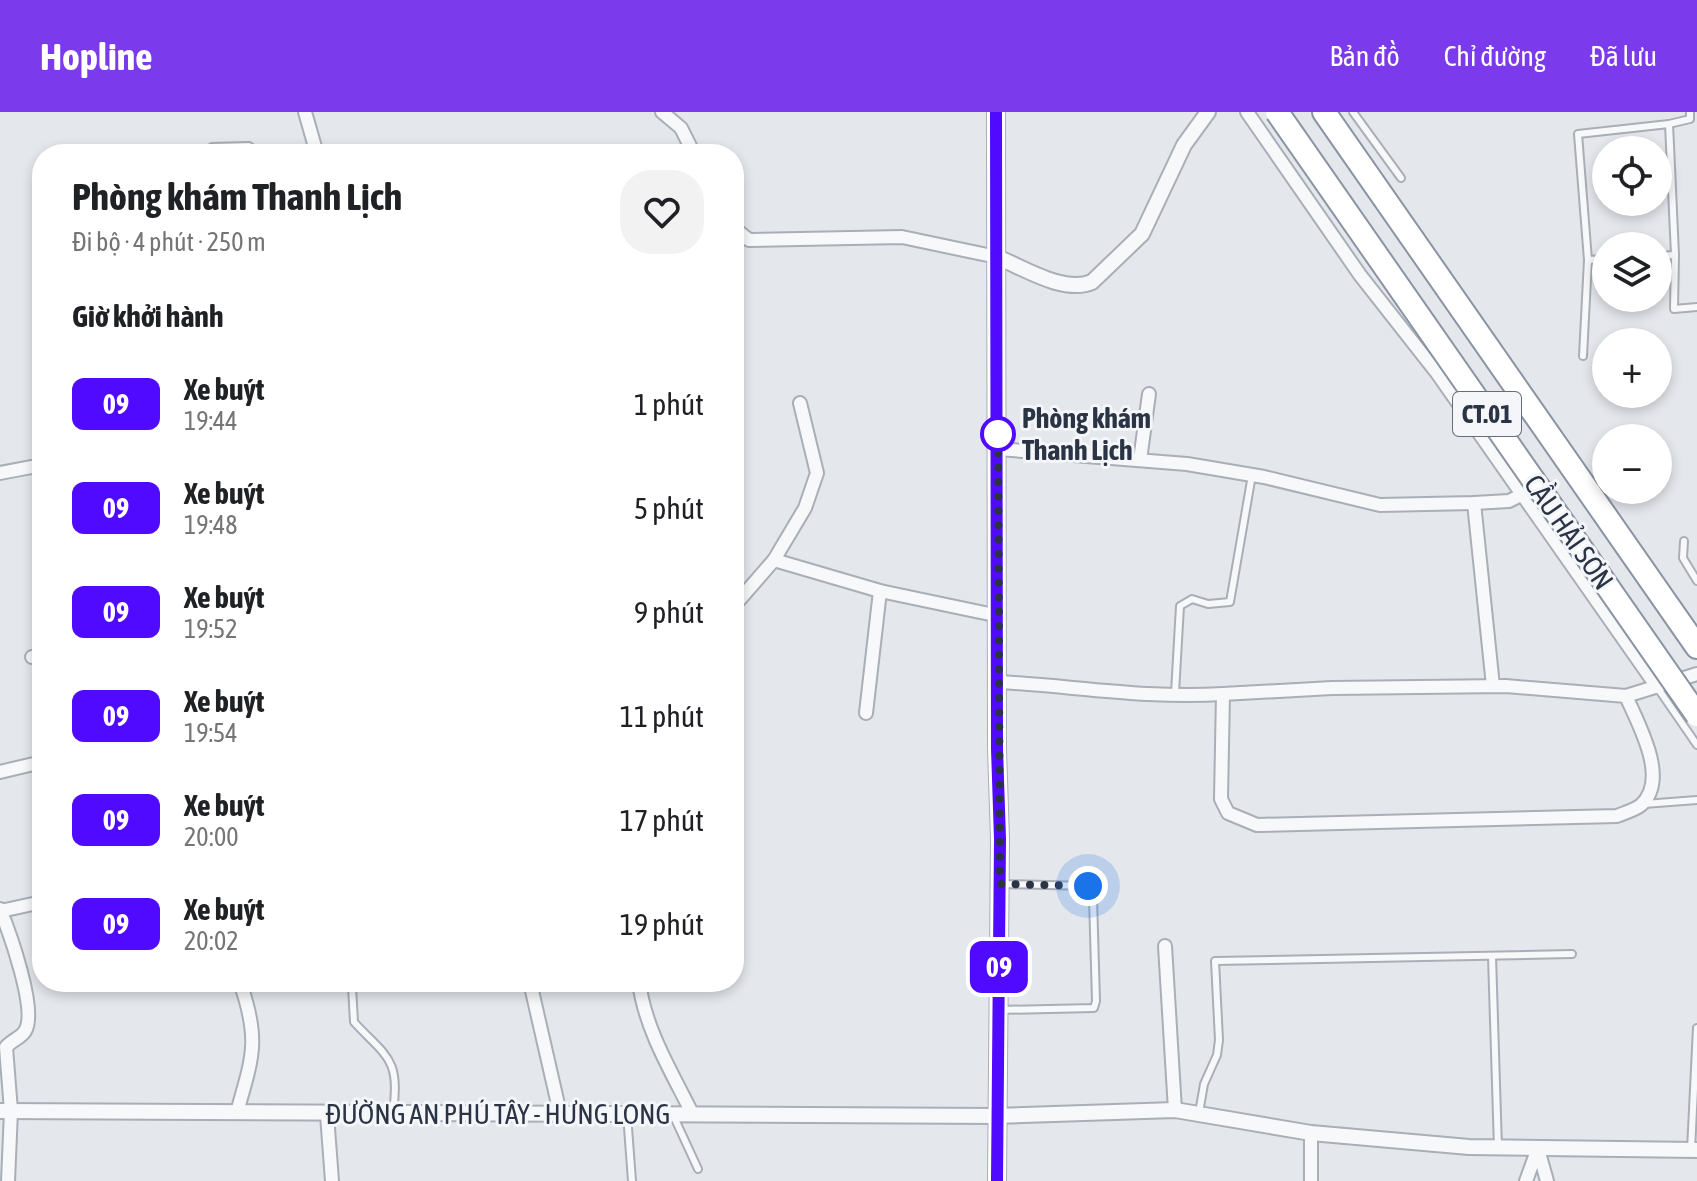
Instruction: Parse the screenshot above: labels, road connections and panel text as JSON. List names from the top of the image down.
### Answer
{
  "streets": {
    "highway": ["CT.01", "CẦU HẢI SƠN"],
    "street": ["ĐƯỜNG AN PHÚ TÂY - HƯNG LONG"]
  },
  "places": ["Phòng khám Thanh Lịch"],
  "lines": ["bus line 09"],
  "page": {
    "header": "Hopline",
    "nav": ["Bản đồ", "Chỉ đường", "Đã lưu"],
    "on_map": "09",
    "map_buttons": ["+", "−"],
    "heading": [
      ["Phòng khám Thanh Lịch", "Đi bộ · 4 phút · 250 m"],
      "Giờ khởi hành"
    ],
    "list": [
      {
        "mark": "09",
        "name": "Xe buýt",
        "note": "19:44",
        "value": "1 phút"
      },
      {
        "mark": "09",
        "name": "Xe buýt",
        "note": "19:48",
        "value": "5 phút"
      },
      {
        "mark": "09",
        "name": "Xe buýt",
        "note": "19:52",
        "value": "9 phút"
      },
      {
        "mark": "09",
        "name": "Xe buýt",
        "note": "19:54",
        "value": "11 phút"
      },
      {
        "mark": "09",
        "name": "Xe buýt",
        "note": "20:00",
        "value": "17 phút"
      },
      {
        "mark": "09",
        "name": "Xe buýt",
        "note": "20:02",
        "value": "19 phút"
      }
    ]
  }
}
